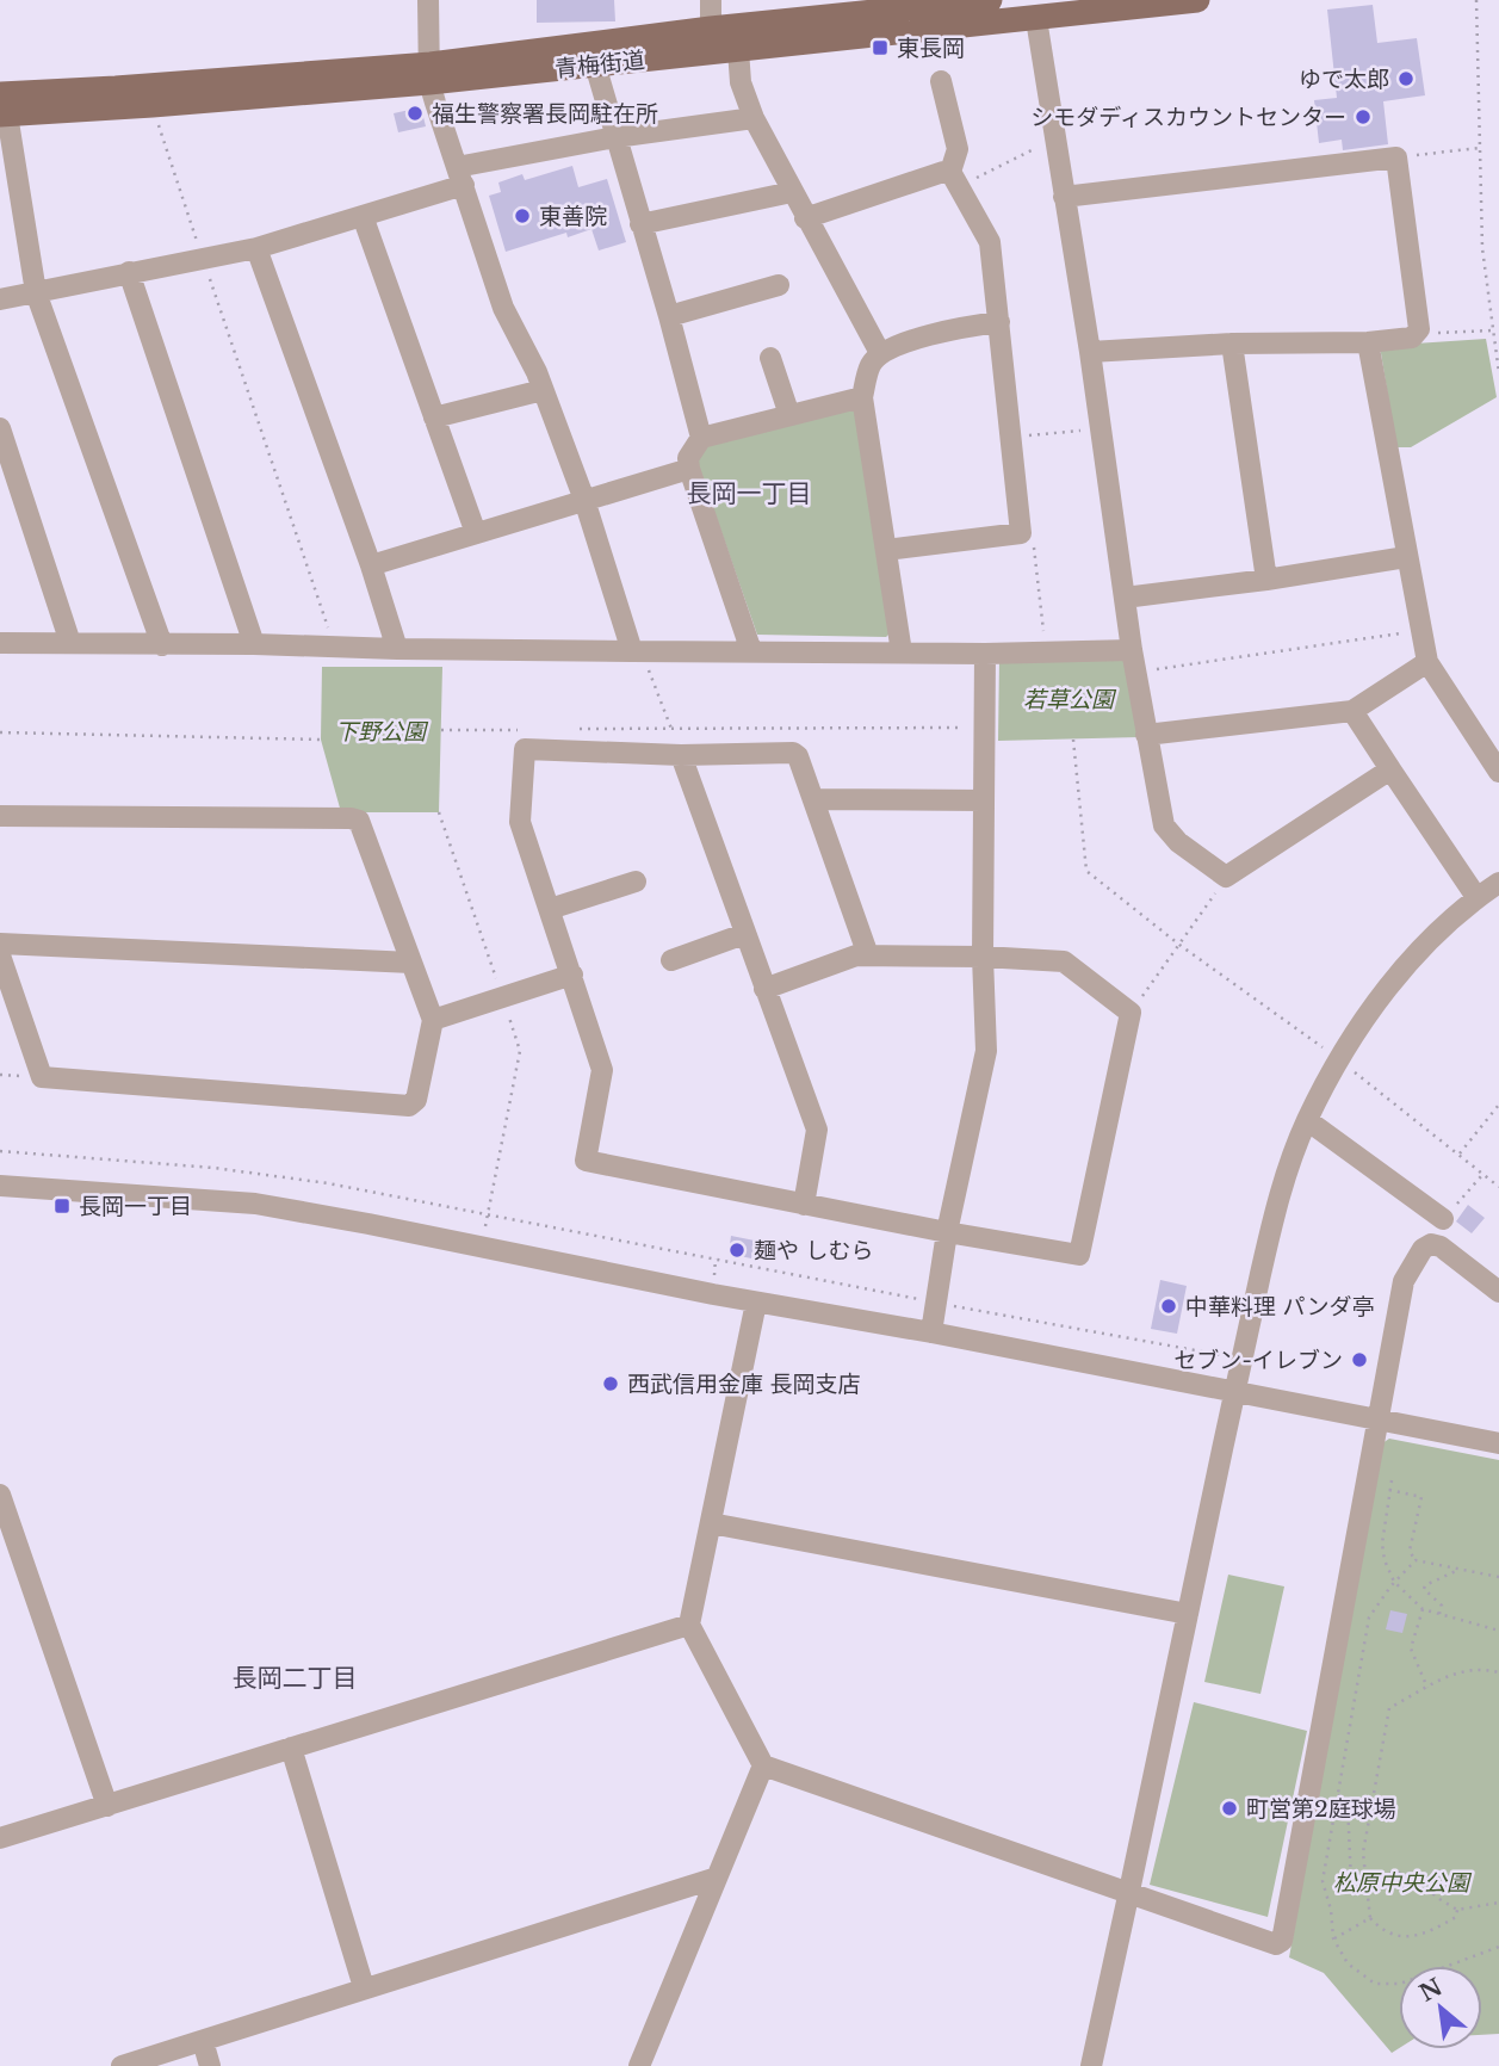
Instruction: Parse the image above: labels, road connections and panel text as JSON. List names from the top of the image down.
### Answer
{
  "streets": {
    "main road": ["青梅街道"]
  },
  "districts": ["長岡一丁目", "長岡二丁目"],
  "parks": ["若草公園", "下野公園", "松原中央公園"],
  "places": {
    "transit": ["東長岡", "長岡一丁目"],
    "other": [
      "ゆで太郎",
      "福生警察署長岡駐在所",
      "シモダディスカウントセンター",
      "東善院",
      "麺や しむら",
      "中華料理 パンダ亭",
      "セブン-イレブン",
      "西武信用金庫 長岡支店",
      "町営第2庭球場"
    ]
  },
  "north": "top left"
}
